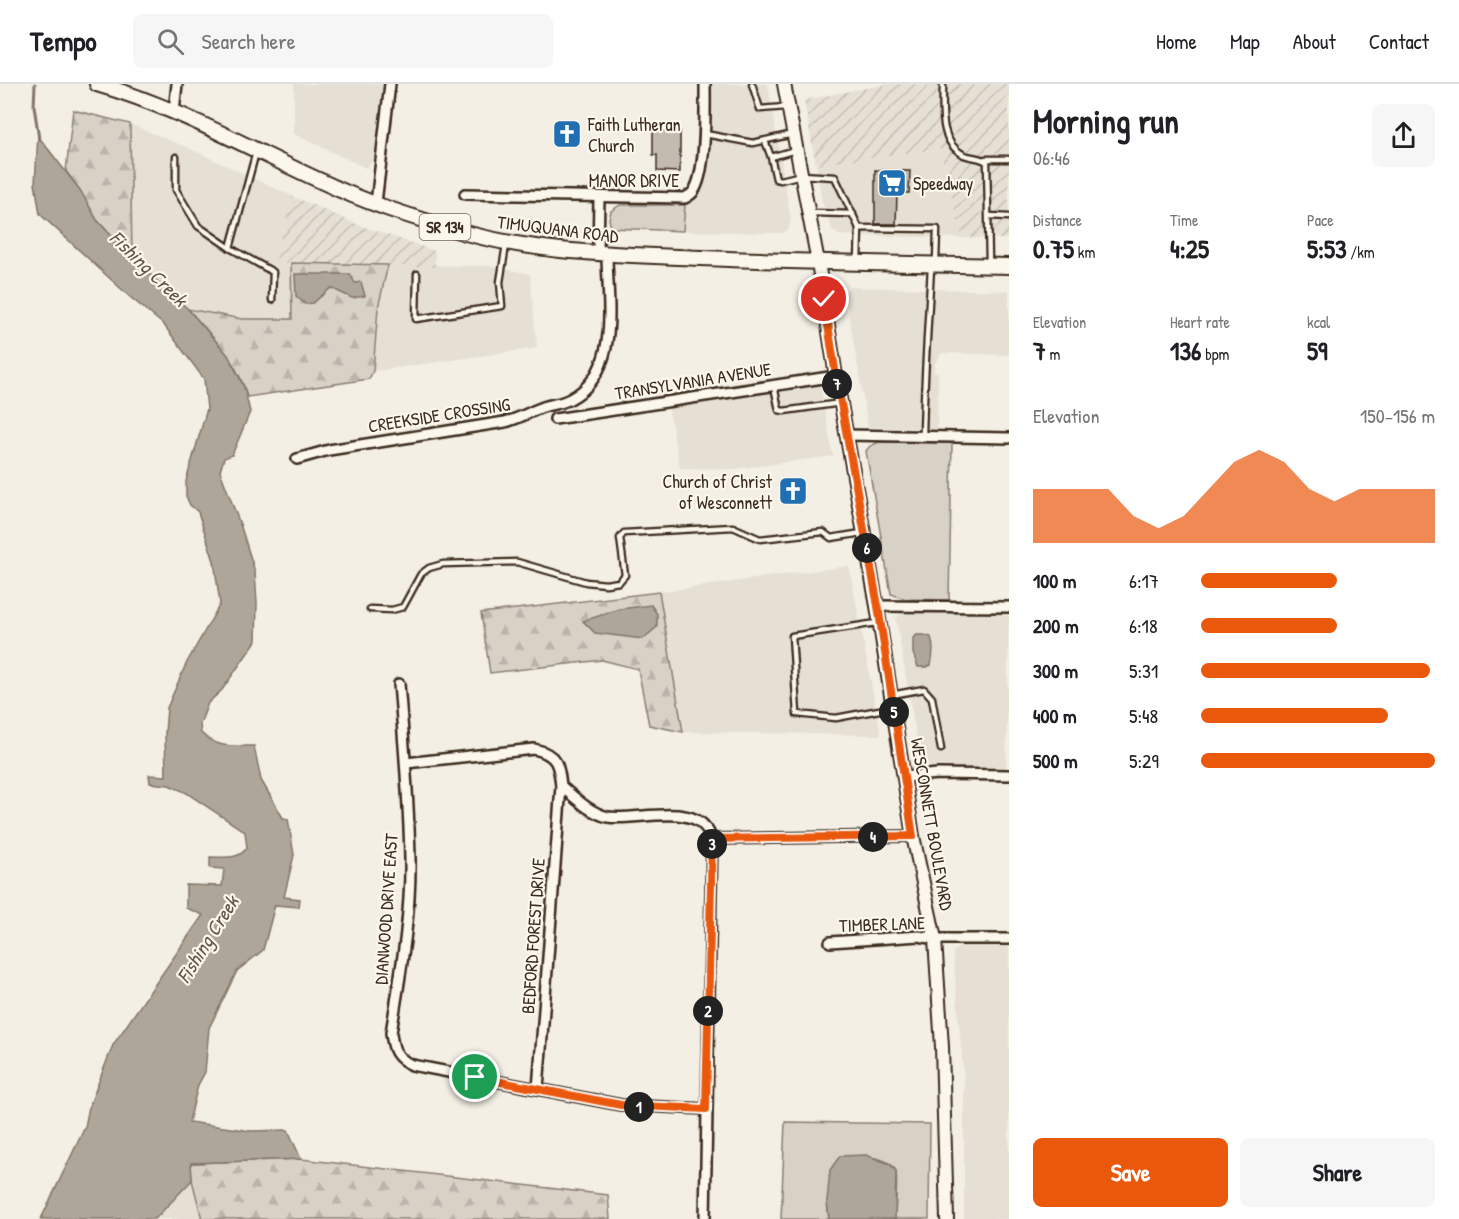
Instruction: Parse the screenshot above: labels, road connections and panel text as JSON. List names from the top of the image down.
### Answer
{
  "streets": {
    "main road": ["SR 134", "TIMUQUANA ROAD"],
    "street": [
      "MANOR DRIVE",
      "TRANSYLVANIA AVENUE",
      "CREEKSIDE CROSSING",
      "WESCONNETT BOULEVARD",
      "DIANWOOD DRIVE EAST",
      "TIMBER LANE",
      "BEDFORD FOREST DRIVE"
    ]
  },
  "crossings": [
    ["MANOR DRIVE", "CREEKSIDE CROSSING"],
    ["TIMUQUANA ROAD", "CREEKSIDE CROSSING"],
    ["TIMUQUANA ROAD", "WESCONNETT BOULEVARD"],
    ["TRANSYLVANIA AVENUE", "WESCONNETT BOULEVARD"],
    ["WESCONNETT BOULEVARD", "TIMBER LANE"],
    ["DIANWOOD DRIVE EAST", "BEDFORD FOREST DRIVE"]
  ],
  "water": ["Fishing Creek"],
  "places": {
    "church": ["Faith Lutheran Church", "Church of Christ of Wesconnett"],
    "supermarket": ["Speedway"]
  },
  "page": {
    "header": "Tempo",
    "search": "Search here",
    "nav": [
      "Home",
      "Map",
      "About",
      "Contact"
    ],
    "heading": ["Morning run", "06:46"],
    "stats": [
      ["Distance", "0.75 km"],
      ["Time", "4:25"],
      ["Pace", "5:53 /km"],
      ["Elevation", "7 m"],
      ["Heart rate", "136 bpm"],
      ["kcal", "59"]
    ],
    "pins": [
      "7",
      "6",
      "5",
      "4",
      "3",
      "2",
      "1"
    ],
    "chart": ["Elevation", "150–156 m"],
    "list": [
      {
        "name": "100 m",
        "note": "6:17"
      },
      {
        "name": "200 m",
        "note": "6:18"
      },
      {
        "name": "300 m",
        "note": "5:31"
      },
      {
        "name": "400 m",
        "note": "5:48"
      },
      {
        "name": "500 m",
        "note": "5:29"
      }
    ],
    "buttons": ["Save", "Share"]
  }
}
